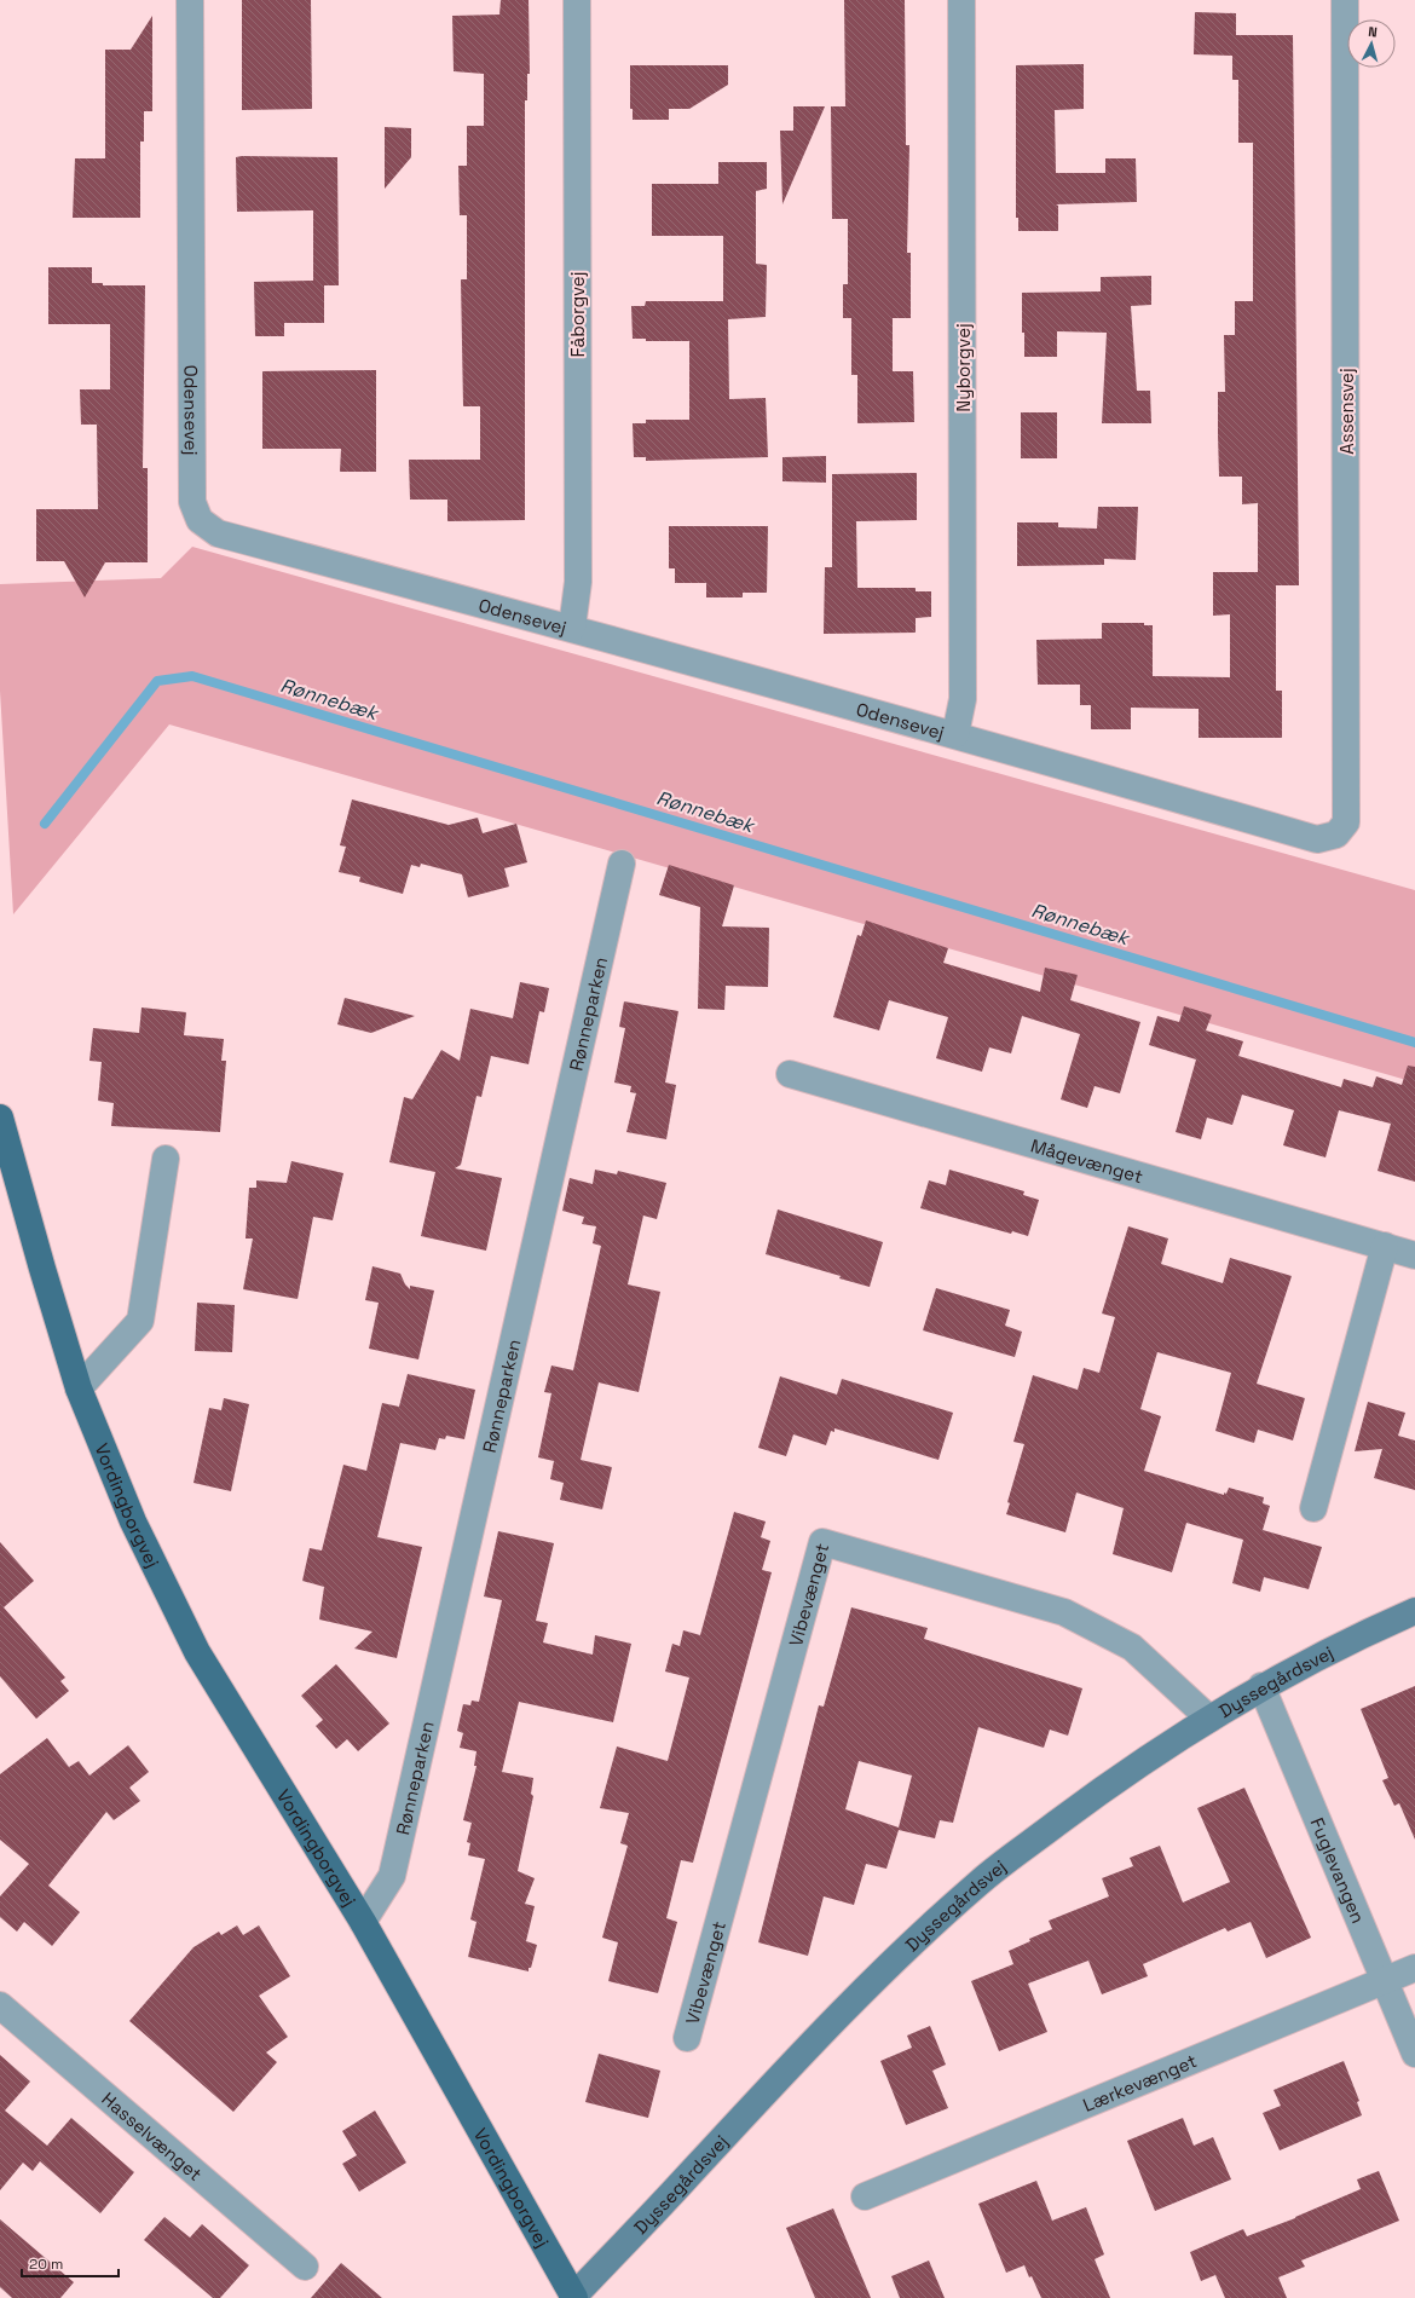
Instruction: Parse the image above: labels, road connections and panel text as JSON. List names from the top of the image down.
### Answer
{
  "streets": {
    "main road": ["Vordingborgvej"],
    "street": [
      "Fåborgvej",
      "Nyborgvej",
      "Odensevej",
      "Assensvej",
      "Rønneparken",
      "Mågevænget",
      "Vibevænget",
      "Dyssegårdsvej",
      "Fuglevangen",
      "Lærkevænget",
      "Hasselvænget"
    ]
  },
  "crossings": [
    ["Fåborgvej", "Odensevej"],
    ["Nyborgvej", "Odensevej"],
    ["Odensevej", "Assensvej"],
    ["Rønneparken", "Vordingborgvej"],
    ["Vordingborgvej", "Dyssegårdsvej"],
    ["Vibevænget", "Dyssegårdsvej"],
    ["Dyssegårdsvej", "Fuglevangen"],
    ["Fuglevangen", "Lærkevænget"]
  ],
  "water": ["Rønnebæk"],
  "scale_bar": "20 m",
  "north": "top"
}
